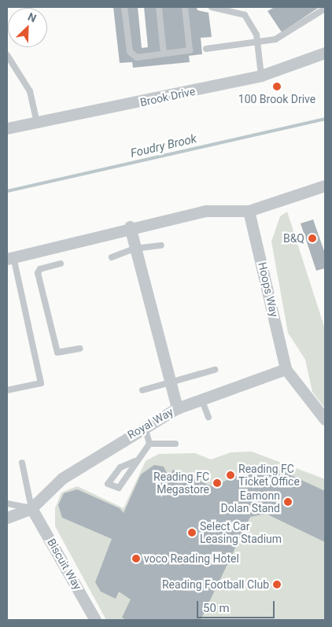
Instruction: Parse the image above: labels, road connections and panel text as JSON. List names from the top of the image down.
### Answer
{
  "streets": {
    "street": [
      "Brook Drive",
      "Hoops Way",
      "Royal Way",
      "Biscuit Way"
    ]
  },
  "crossings": [
    ["Hoops Way", "Royal Way"],
    ["Royal Way", "Biscuit Way"]
  ],
  "water": ["Foudry Brook"],
  "places": [
    "100 Brook Drive",
    "B&Q",
    "Reading FC Ticket Office",
    "Reading FC Megastore",
    "Eamonn Dolan Stand",
    "Select Car Leasing Stadium",
    "voco Reading Hotel",
    "Reading Football Club"
  ],
  "scale_bar": "50 m",
  "north": "top right"
}
